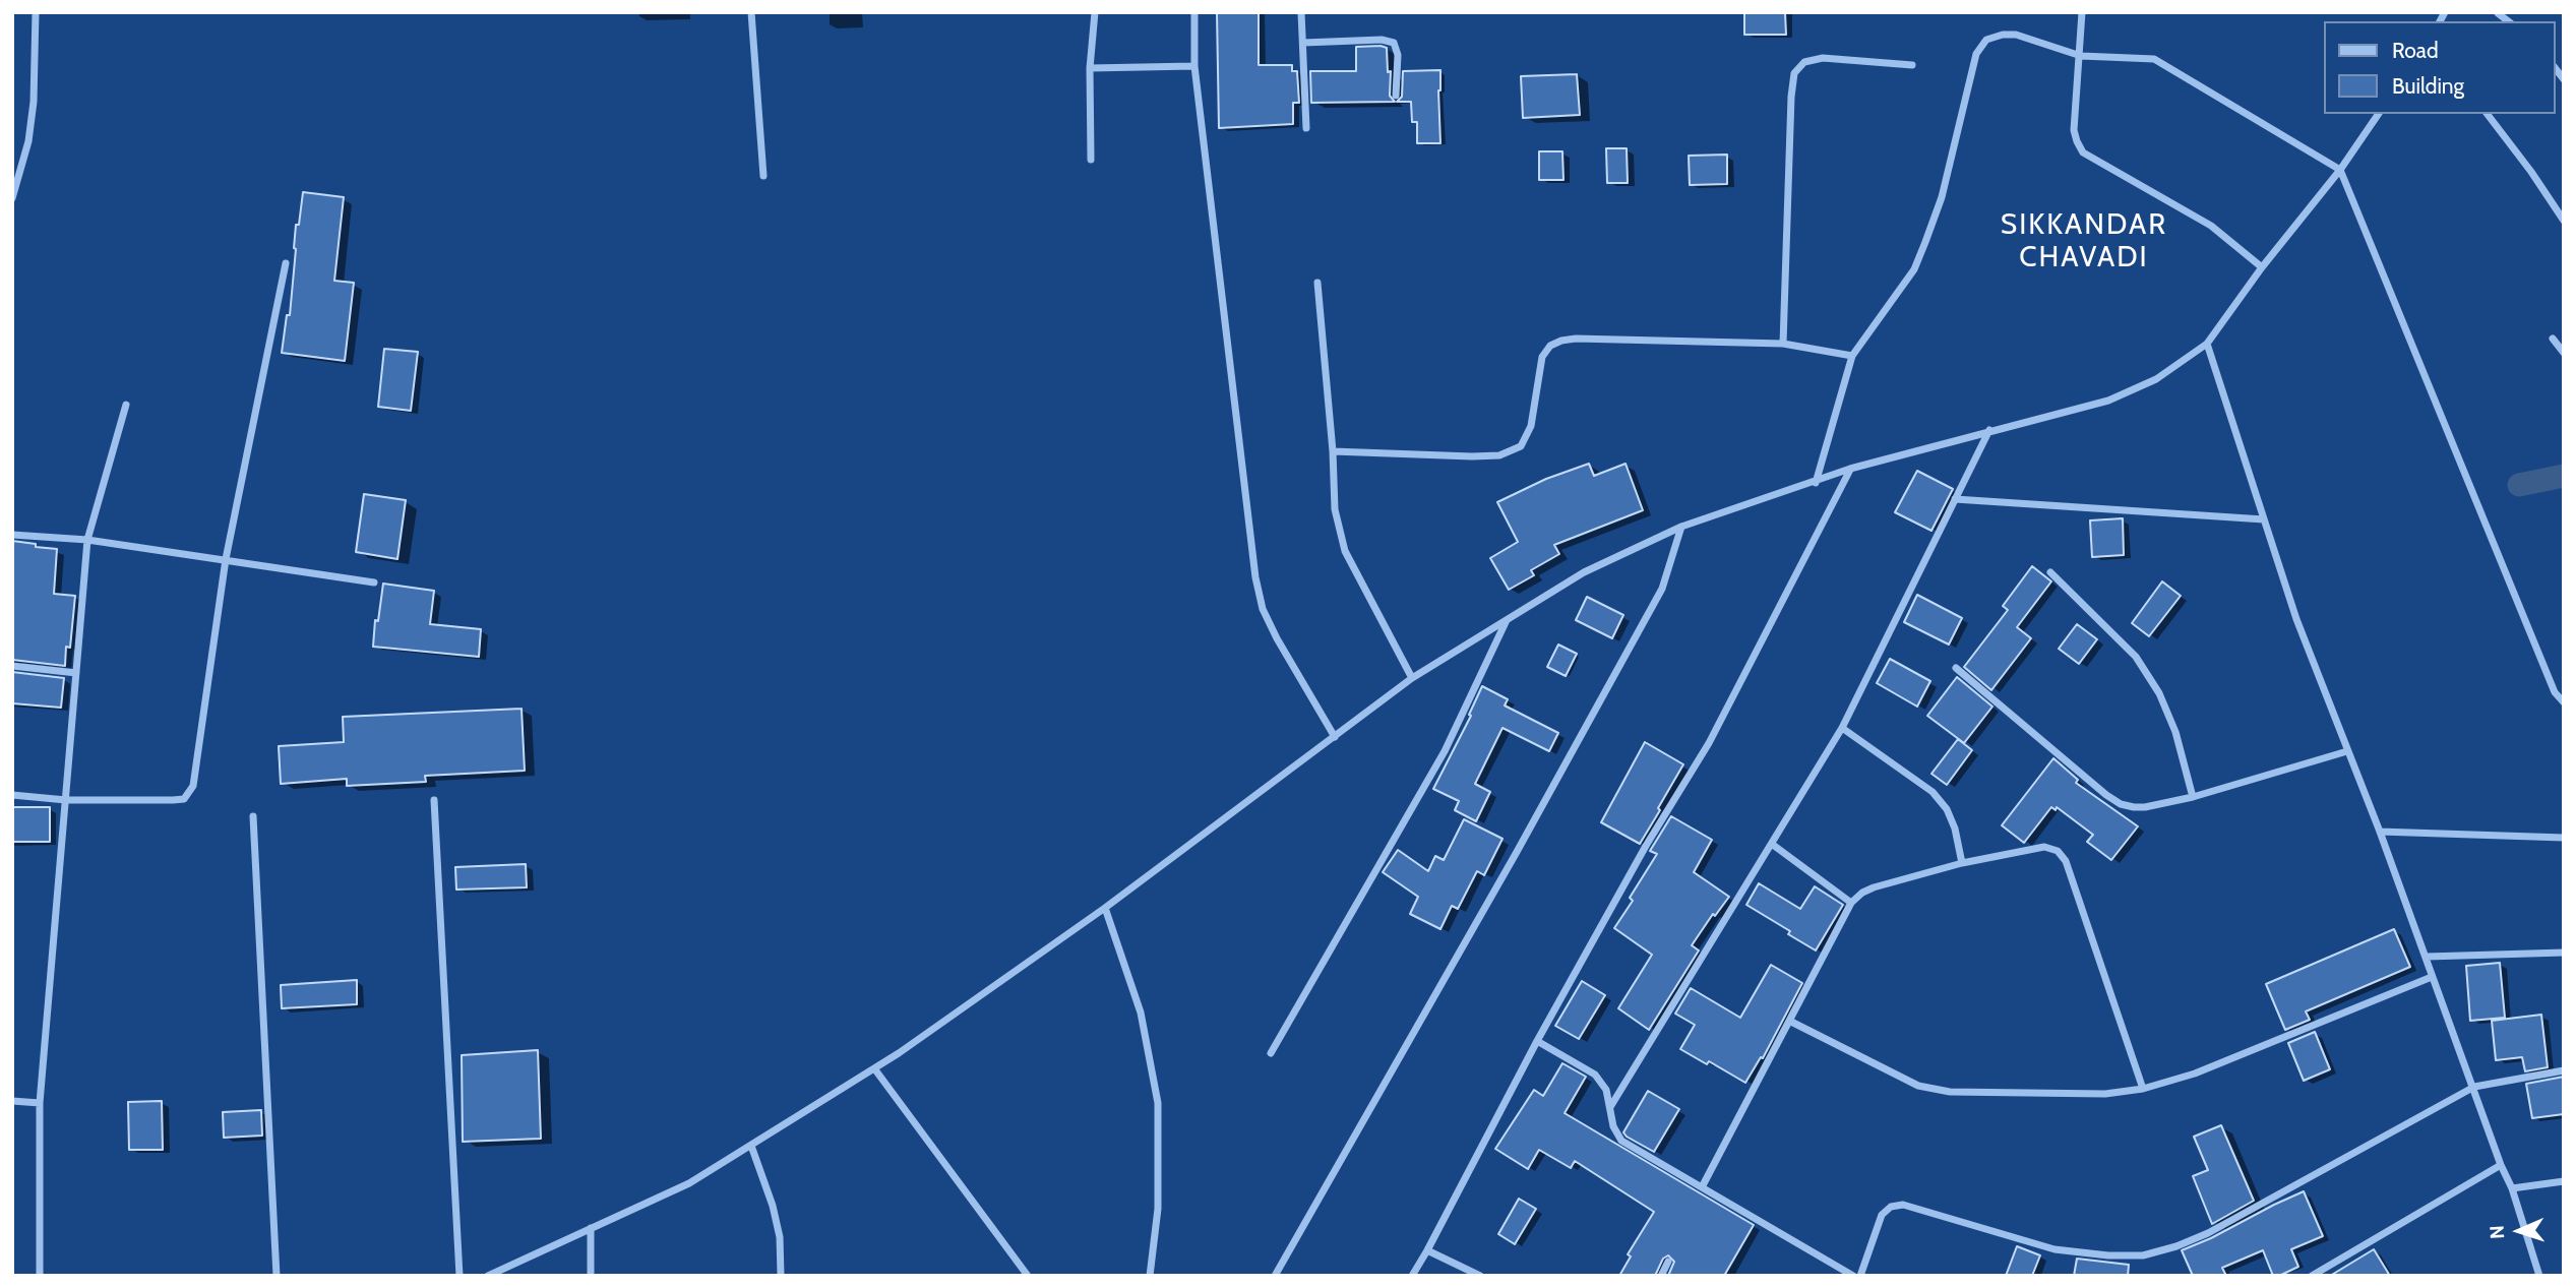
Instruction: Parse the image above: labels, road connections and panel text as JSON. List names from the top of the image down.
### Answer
{
  "districts": ["SIKKANDAR CHAVADI"],
  "legend": ["Road", "Building"],
  "north": "left"
}
